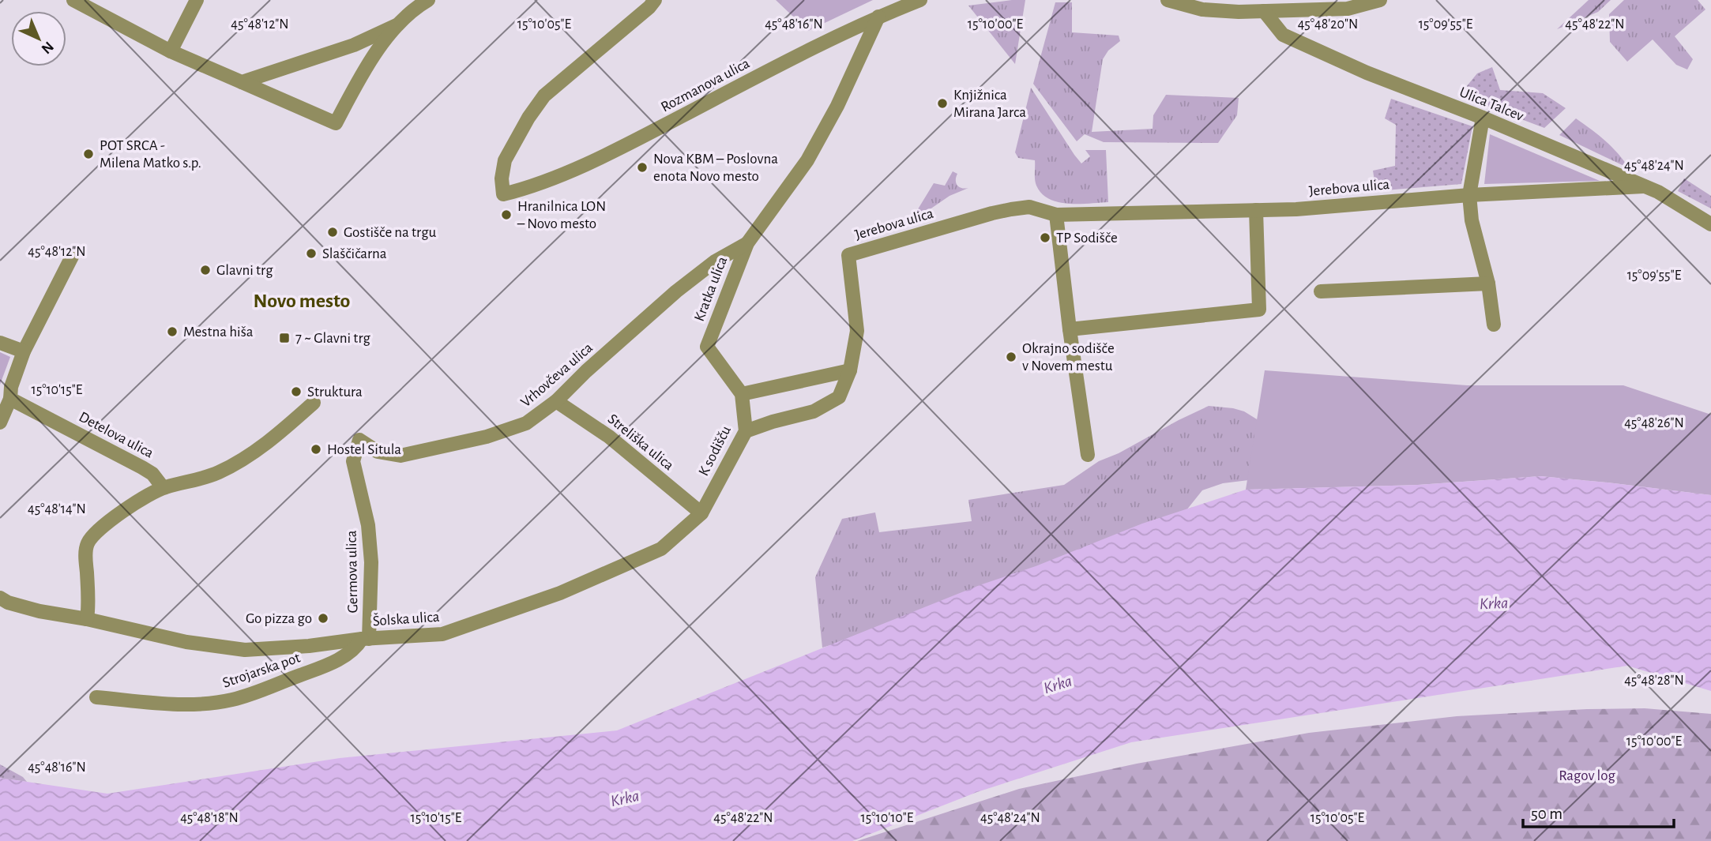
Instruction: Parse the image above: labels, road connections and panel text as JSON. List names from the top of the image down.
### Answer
{
  "streets": {
    "street": [
      "Rozmanova ulica",
      "Ulica Talcev",
      "Jerebova ulica",
      "Kratka ulica",
      "Vrhovčeva ulica",
      "Detelova ulica",
      "Streliška ulica",
      "K sodišču",
      "Germova ulica",
      "Šolska ulica",
      "Strojarska pot"
    ]
  },
  "crossings": [
    ["Ulica Talcev", "Jerebova ulica"],
    ["Kratka ulica", "Vrhovčeva ulica"],
    ["Kratka ulica", "K sodišču"],
    ["Vrhovčeva ulica", "Streliška ulica"],
    ["Vrhovčeva ulica", "Germova ulica"],
    ["Streliška ulica", "K sodišču"],
    ["Streliška ulica", "Šolska ulica"],
    ["K sodišču", "Šolska ulica"],
    ["Germova ulica", "Šolska ulica"],
    ["Germova ulica", "Strojarska pot"],
    ["Šolska ulica", "Strojarska pot"]
  ],
  "districts": ["Novo mesto"],
  "water": ["Krka"],
  "parks": ["Ragov log"],
  "places": {
    "other": [
      "Knjižnica Mirana Jarca",
      "POT SRCA - Milena Matko s.p.",
      "Nova KBM – Poslovna enota Novo mesto",
      "Hranilnica LON – Novo mesto",
      "Gostišče na trgu",
      "TP Sodišče",
      "Slaščičarna",
      "Glavni trg",
      "Mestna hiša",
      "Okrajno sodišče v Novem mestu",
      "Struktura",
      "Hostel Situla",
      "Go pizza go"
    ],
    "transit": ["7 ~ Glavni trg"]
  },
  "scale_bar": "50 m",
  "north": "bottom right",
  "coordinates": [
    "45°48'12\"N",
    "45°48'16\"N",
    "45°48'20\"N",
    "45°48'22\"N",
    "15°10'05\"E",
    "15°10'00\"E",
    "15°09'55\"E",
    "45°48'24\"N",
    "15°10'15\"E",
    "45°48'26\"N",
    "45°48'14\"N",
    "45°48'28\"N",
    "15°10'10\"E",
    "45°48'18\"N"
  ]
}
